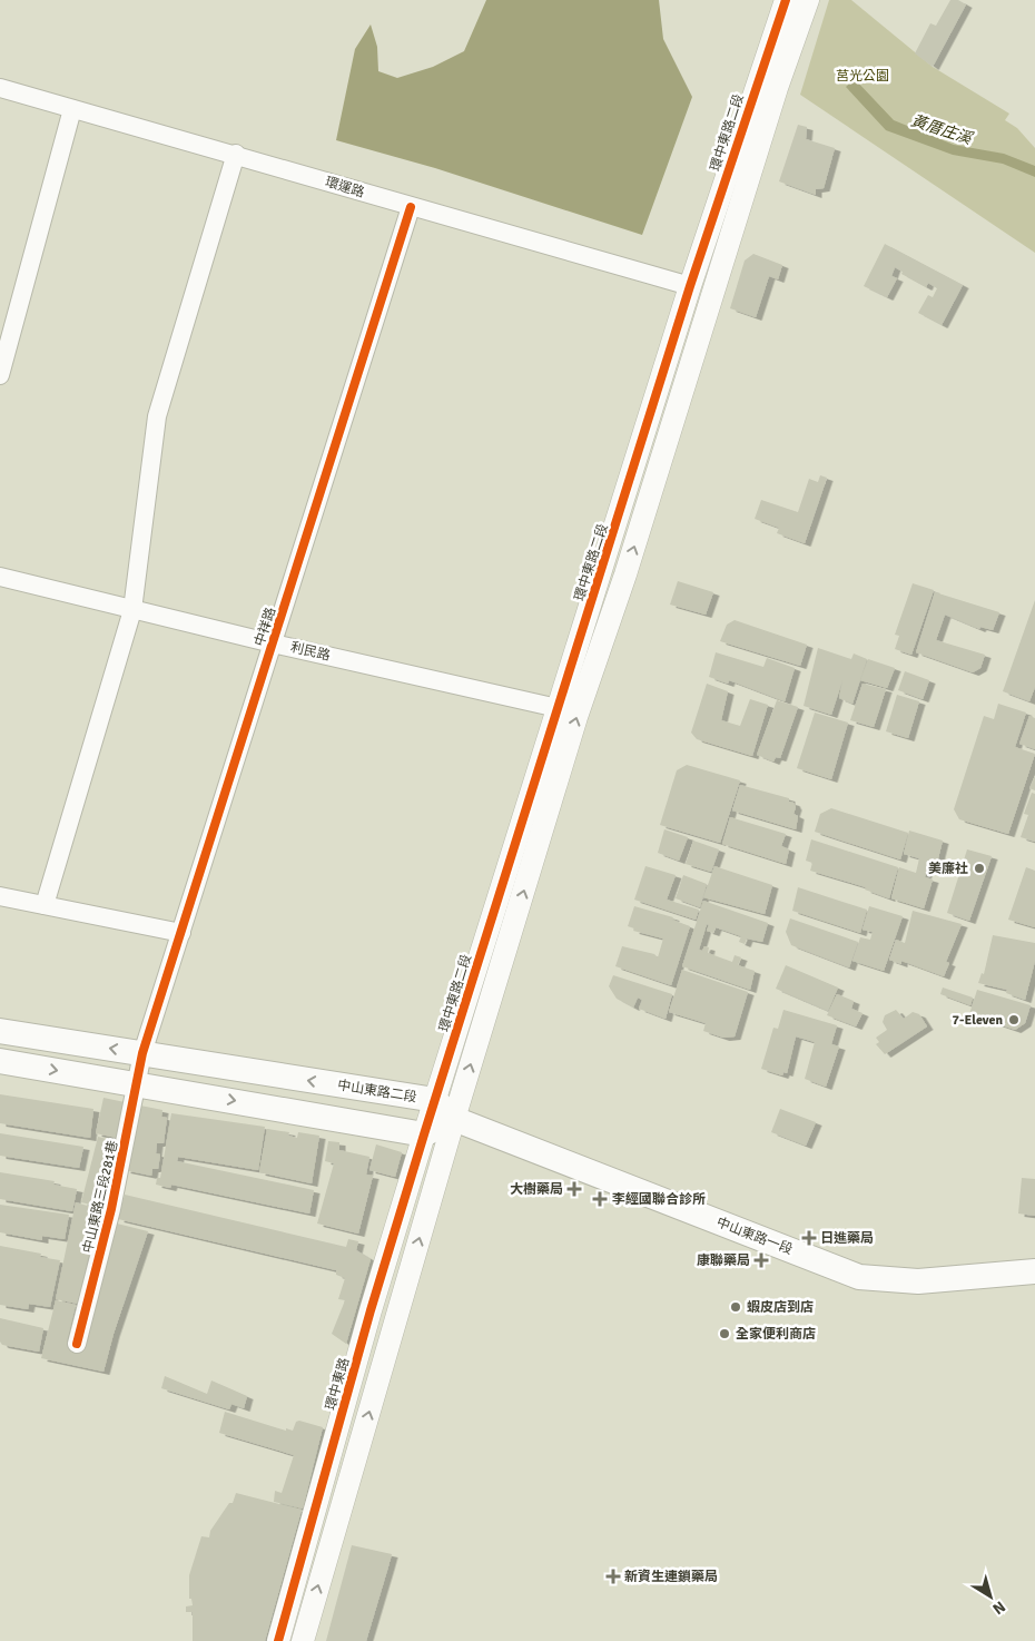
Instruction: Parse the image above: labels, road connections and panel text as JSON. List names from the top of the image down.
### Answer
{
  "streets": {
    "main road": ["中山東路二段", "中山東路一段"],
    "street": [
      "環中東路二段",
      "環運路",
      "中祥路",
      "利民路",
      "中山東路三段281巷",
      "環中東路"
    ]
  },
  "crossings": [
    ["環中東路二段", "環運路"],
    ["環中東路二段", "利民路"],
    ["環中東路二段", "中山東路二段"],
    ["環中東路二段", "環中東路"],
    ["環運路", "中祥路"],
    ["中祥路", "利民路"],
    ["中祥路", "中山東路二段"],
    ["中祥路", "中山東路三段281巷"],
    ["中山東路二段", "中山東路三段281巷"],
    ["中山東路二段", "中山東路一段"]
  ],
  "water": ["黃厝庄溪"],
  "parks": ["莒光公園"],
  "places": {
    "other": [
      "美廉社",
      "7-Eleven",
      "蝦皮店到店",
      "全家便利商店"
    ],
    "health": [
      "大樹藥局",
      "李經國聯合診所",
      "日進藥局",
      "康聯藥局",
      "新資生連鎖藥局"
    ]
  },
  "north": "bottom right"
}
